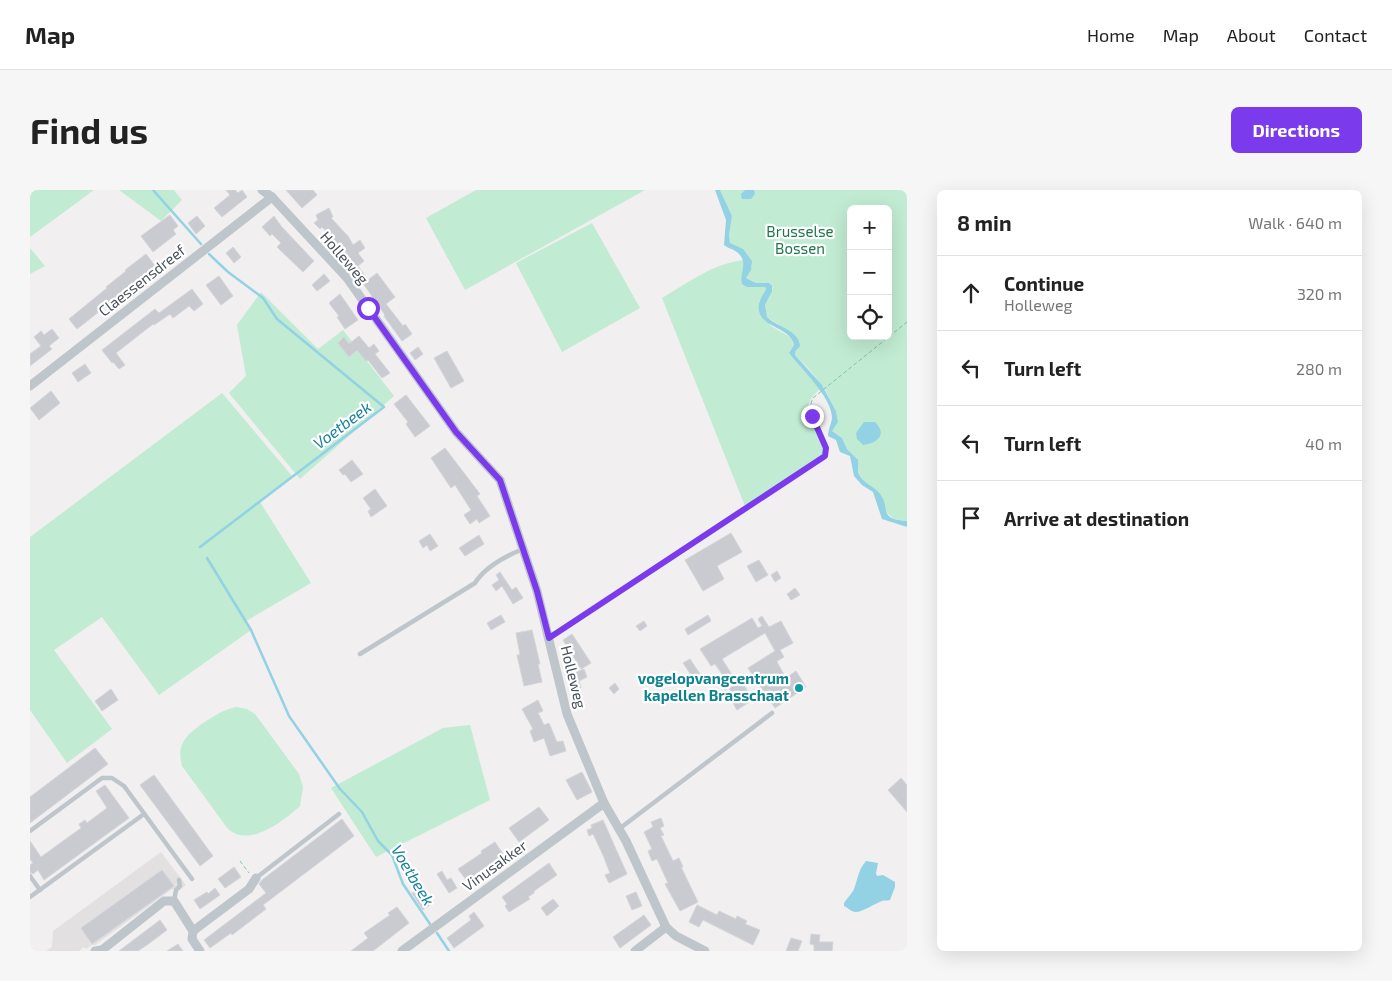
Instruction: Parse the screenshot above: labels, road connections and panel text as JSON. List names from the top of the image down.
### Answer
{
  "streets": {
    "street": ["Holleweg", "Claessensdreef", "Vinusakker"]
  },
  "crossings": [
    ["Holleweg", "Claessensdreef"],
    ["Holleweg", "Vinusakker"]
  ],
  "water": ["Voetbeek"],
  "parks": ["Brusselse Bossen"],
  "places": ["vogelopvangcentrum kapellen Brasschaat"],
  "page": {
    "header": "Map",
    "nav": [
      "Home",
      "Map",
      "About",
      "Contact"
    ],
    "buttons": "Directions",
    "title": "Find us",
    "heading": ["8 min", "Walk · 640 m"],
    "map_buttons": ["+", "−"],
    "list": [
      ["Continue", "Holleweg", "320 m"],
      ["Turn left", "280 m"],
      ["Turn left", "40 m"],
      "Arrive at destination"
    ]
  }
}
